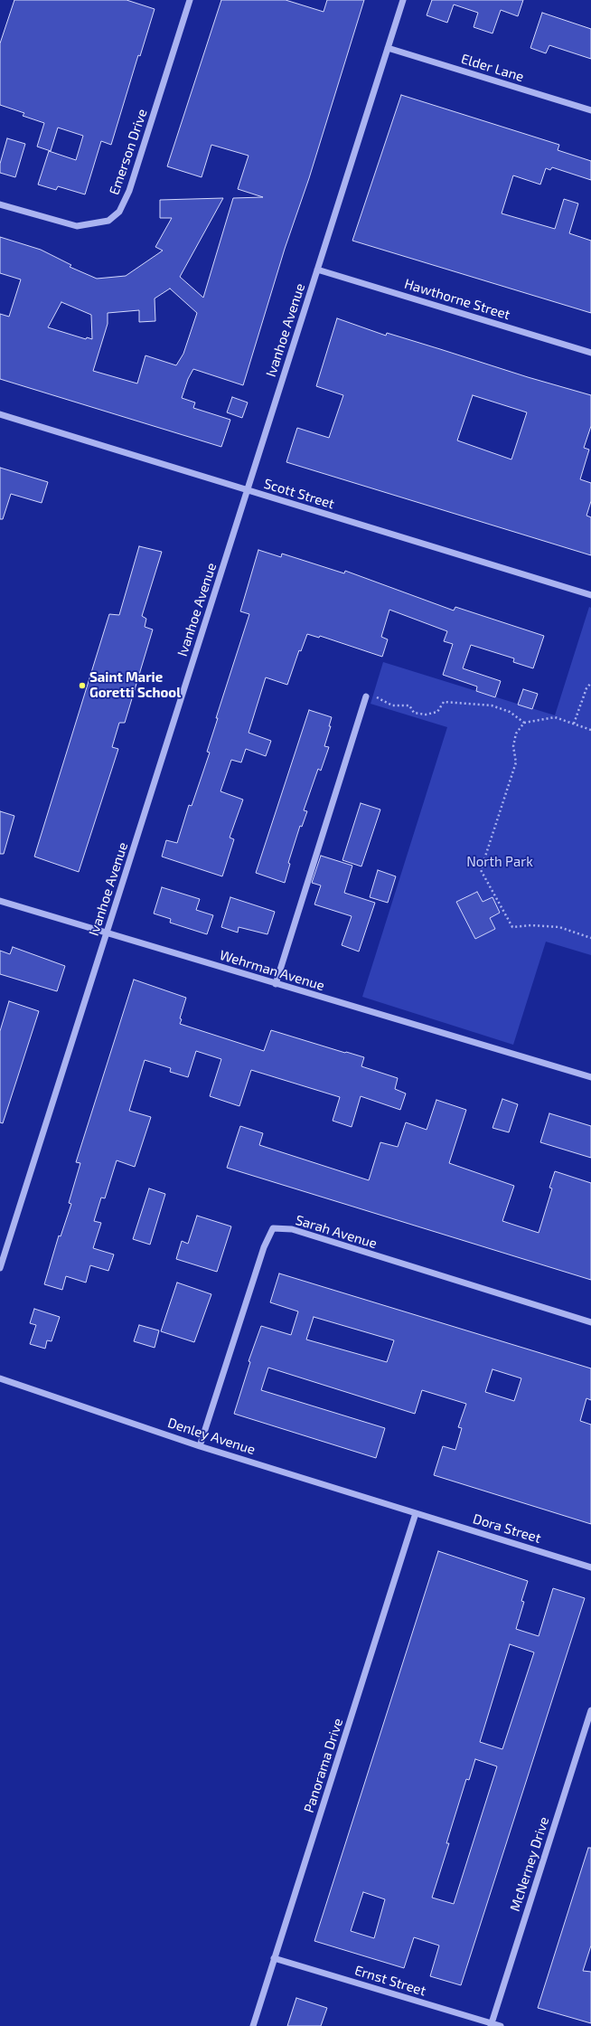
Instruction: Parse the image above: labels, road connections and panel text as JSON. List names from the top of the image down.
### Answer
{
  "streets": {
    "street": [
      "Elder Lane",
      "Emerson Drive",
      "Hawthorne Street",
      "Ivanhoe Avenue",
      "Scott Street",
      "Wehrman Avenue",
      "Sarah Avenue",
      "Denley Avenue",
      "Dora Street",
      "Panorama Drive",
      "McNerney Drive",
      "Ernst Street"
    ]
  },
  "crossings": [
    ["Elder Lane", "Ivanhoe Avenue"],
    ["Hawthorne Street", "Ivanhoe Avenue"],
    ["Ivanhoe Avenue", "Scott Street"],
    ["Ivanhoe Avenue", "Wehrman Avenue"],
    ["Sarah Avenue", "Denley Avenue"],
    ["Denley Avenue", "Dora Street"],
    ["Denley Avenue", "Panorama Drive"],
    ["Dora Street", "Panorama Drive"],
    ["Panorama Drive", "Ernst Street"],
    ["McNerney Drive", "Ernst Street"]
  ],
  "parks": ["North Park"],
  "places": ["Saint Marie Goretti School"]
}
